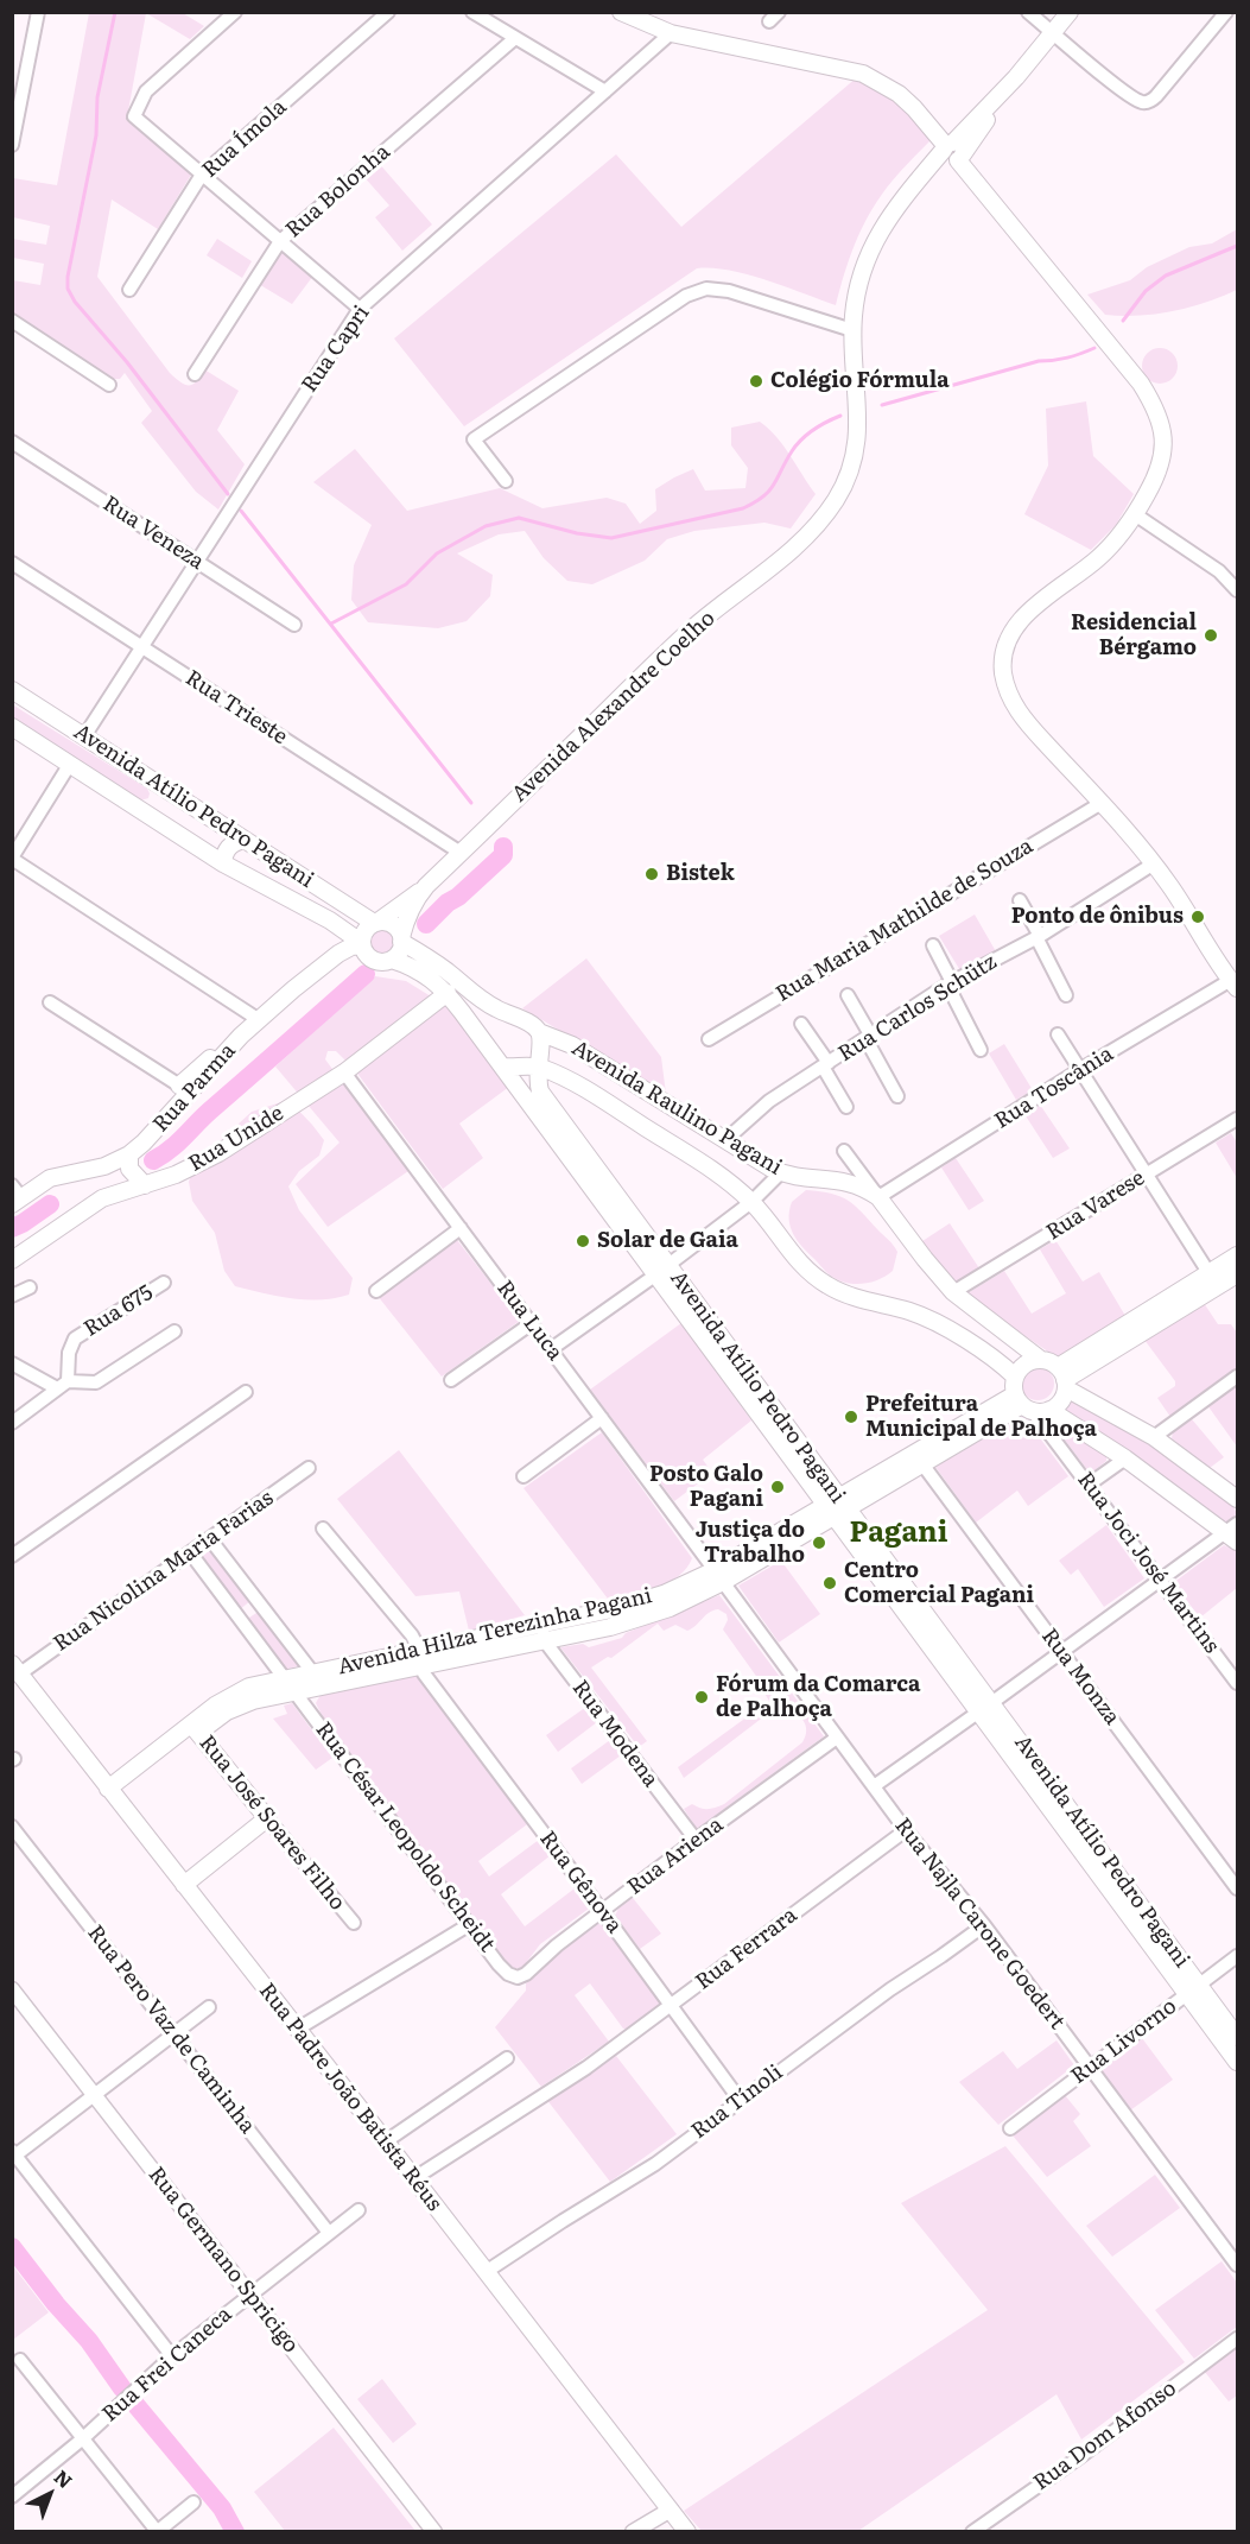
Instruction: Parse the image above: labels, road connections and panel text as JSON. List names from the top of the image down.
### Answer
{
  "streets": {
    "main road": [
      "Avenida Alexandre Coelho",
      "Avenida Atílio Pedro Pagani",
      "Rua Parma",
      "Avenida Raulino Pagani",
      "Rua Unide",
      "Avenida Hilza Terezinha Pagani",
      "Rua José Soares Filho",
      "Rua Padre João Batista Réus"
    ],
    "street": [
      "Rua Ímola",
      "Rua Bolonha",
      "Rua Capri",
      "Rua Veneza",
      "Rua Trieste",
      "Rua Maria Mathilde de Souza",
      "Rua Carlos Schütz",
      "Rua Toscânia",
      "Rua Varese",
      "Rua 675",
      "Rua Luca",
      "Rua Joci José Martins",
      "Rua Nicolina Maria Farias",
      "Rua Monza",
      "Rua Modena",
      "Rua César Leopoldo Scheidt",
      "Rua Ariena",
      "Rua Gênova",
      "Rua Najla Carone Goedert",
      "Rua Ferrara",
      "Rua Pero Vaz de Caminha",
      "Rua Livorno",
      "Rua Tínoli",
      "Rua Germano Spricigo",
      "Rua Frei Caneca",
      "Rua Dom Afonso"
    ]
  },
  "crossings": [
    ["Rua Capri", "Rua Veneza"],
    ["Rua Capri", "Rua Trieste"],
    ["Rua Capri", "Avenida Atílio Pedro Pagani"],
    ["Avenida Alexandre Coelho", "Rua Trieste"],
    ["Avenida Alexandre Coelho", "Avenida Atílio Pedro Pagani"],
    ["Avenida Alexandre Coelho", "Rua Parma"],
    ["Avenida Atílio Pedro Pagani", "Rua Parma"],
    ["Avenida Atílio Pedro Pagani", "Avenida Raulino Pagani"],
    ["Avenida Atílio Pedro Pagani", "Rua Unide"],
    ["Avenida Atílio Pedro Pagani", "Avenida Hilza Terezinha Pagani"],
    ["Avenida Atílio Pedro Pagani", "Rua Livorno"],
    ["Rua Carlos Schütz", "Avenida Raulino Pagani"],
    ["Rua Toscânia", "Avenida Raulino Pagani"],
    ["Avenida Raulino Pagani", "Rua Varese"],
    ["Avenida Raulino Pagani", "Rua Joci José Martins"],
    ["Avenida Raulino Pagani", "Avenida Hilza Terezinha Pagani"],
    ["Rua Unide", "Rua Luca"],
    ["Rua Luca", "Avenida Hilza Terezinha Pagani"],
    ["Rua Luca", "Rua Najla Carone Goedert"],
    ["Rua Joci José Martins", "Avenida Hilza Terezinha Pagani"],
    ["Rua Nicolina Maria Farias", "Rua César Leopoldo Scheidt"],
    ["Rua Nicolina Maria Farias", "Rua Padre João Batista Réus"],
    ["Avenida Hilza Terezinha Pagani", "Rua Monza"],
    ["Avenida Hilza Terezinha Pagani", "Rua Modena"],
    ["Avenida Hilza Terezinha Pagani", "Rua José Soares Filho"],
    ["Avenida Hilza Terezinha Pagani", "Rua César Leopoldo Scheidt"],
    ["Avenida Hilza Terezinha Pagani", "Rua Gênova"],
    ["Avenida Hilza Terezinha Pagani", "Rua Najla Carone Goedert"],
    ["Avenida Hilza Terezinha Pagani", "Rua Padre João Batista Réus"],
    ["Rua Modena", "Rua Ariena"],
    ["Rua César Leopoldo Scheidt", "Rua Ariena"],
    ["Rua Ariena", "Rua Gênova"],
    ["Rua Ariena", "Rua Najla Carone Goedert"],
    ["Rua Gênova", "Rua Ferrara"],
    ["Rua Gênova", "Rua Tínoli"],
    ["Rua Najla Carone Goedert", "Rua Ferrara"],
    ["Rua Najla Carone Goedert", "Rua Livorno"],
    ["Rua Najla Carone Goedert", "Rua Tínoli"],
    ["Rua Ferrara", "Rua Padre João Batista Réus"],
    ["Rua Pero Vaz de Caminha", "Rua Frei Caneca"],
    ["Rua Padre João Batista Réus", "Rua Tínoli"],
    ["Rua Germano Spricigo", "Rua Frei Caneca"]
  ],
  "districts": ["Pagani"],
  "places": [
    "Colégio Fórmula",
    "Residencial Bérgamo",
    "Bistek",
    "Ponto de ônibus",
    "Solar de Gaia",
    "Prefeitura Municipal de Palhoça",
    "Posto Galo Pagani",
    "Justiça do Trabalho",
    "Centro Comercial Pagani",
    "Fórum da Comarca de Palhoça"
  ],
  "north": "top right"
}
